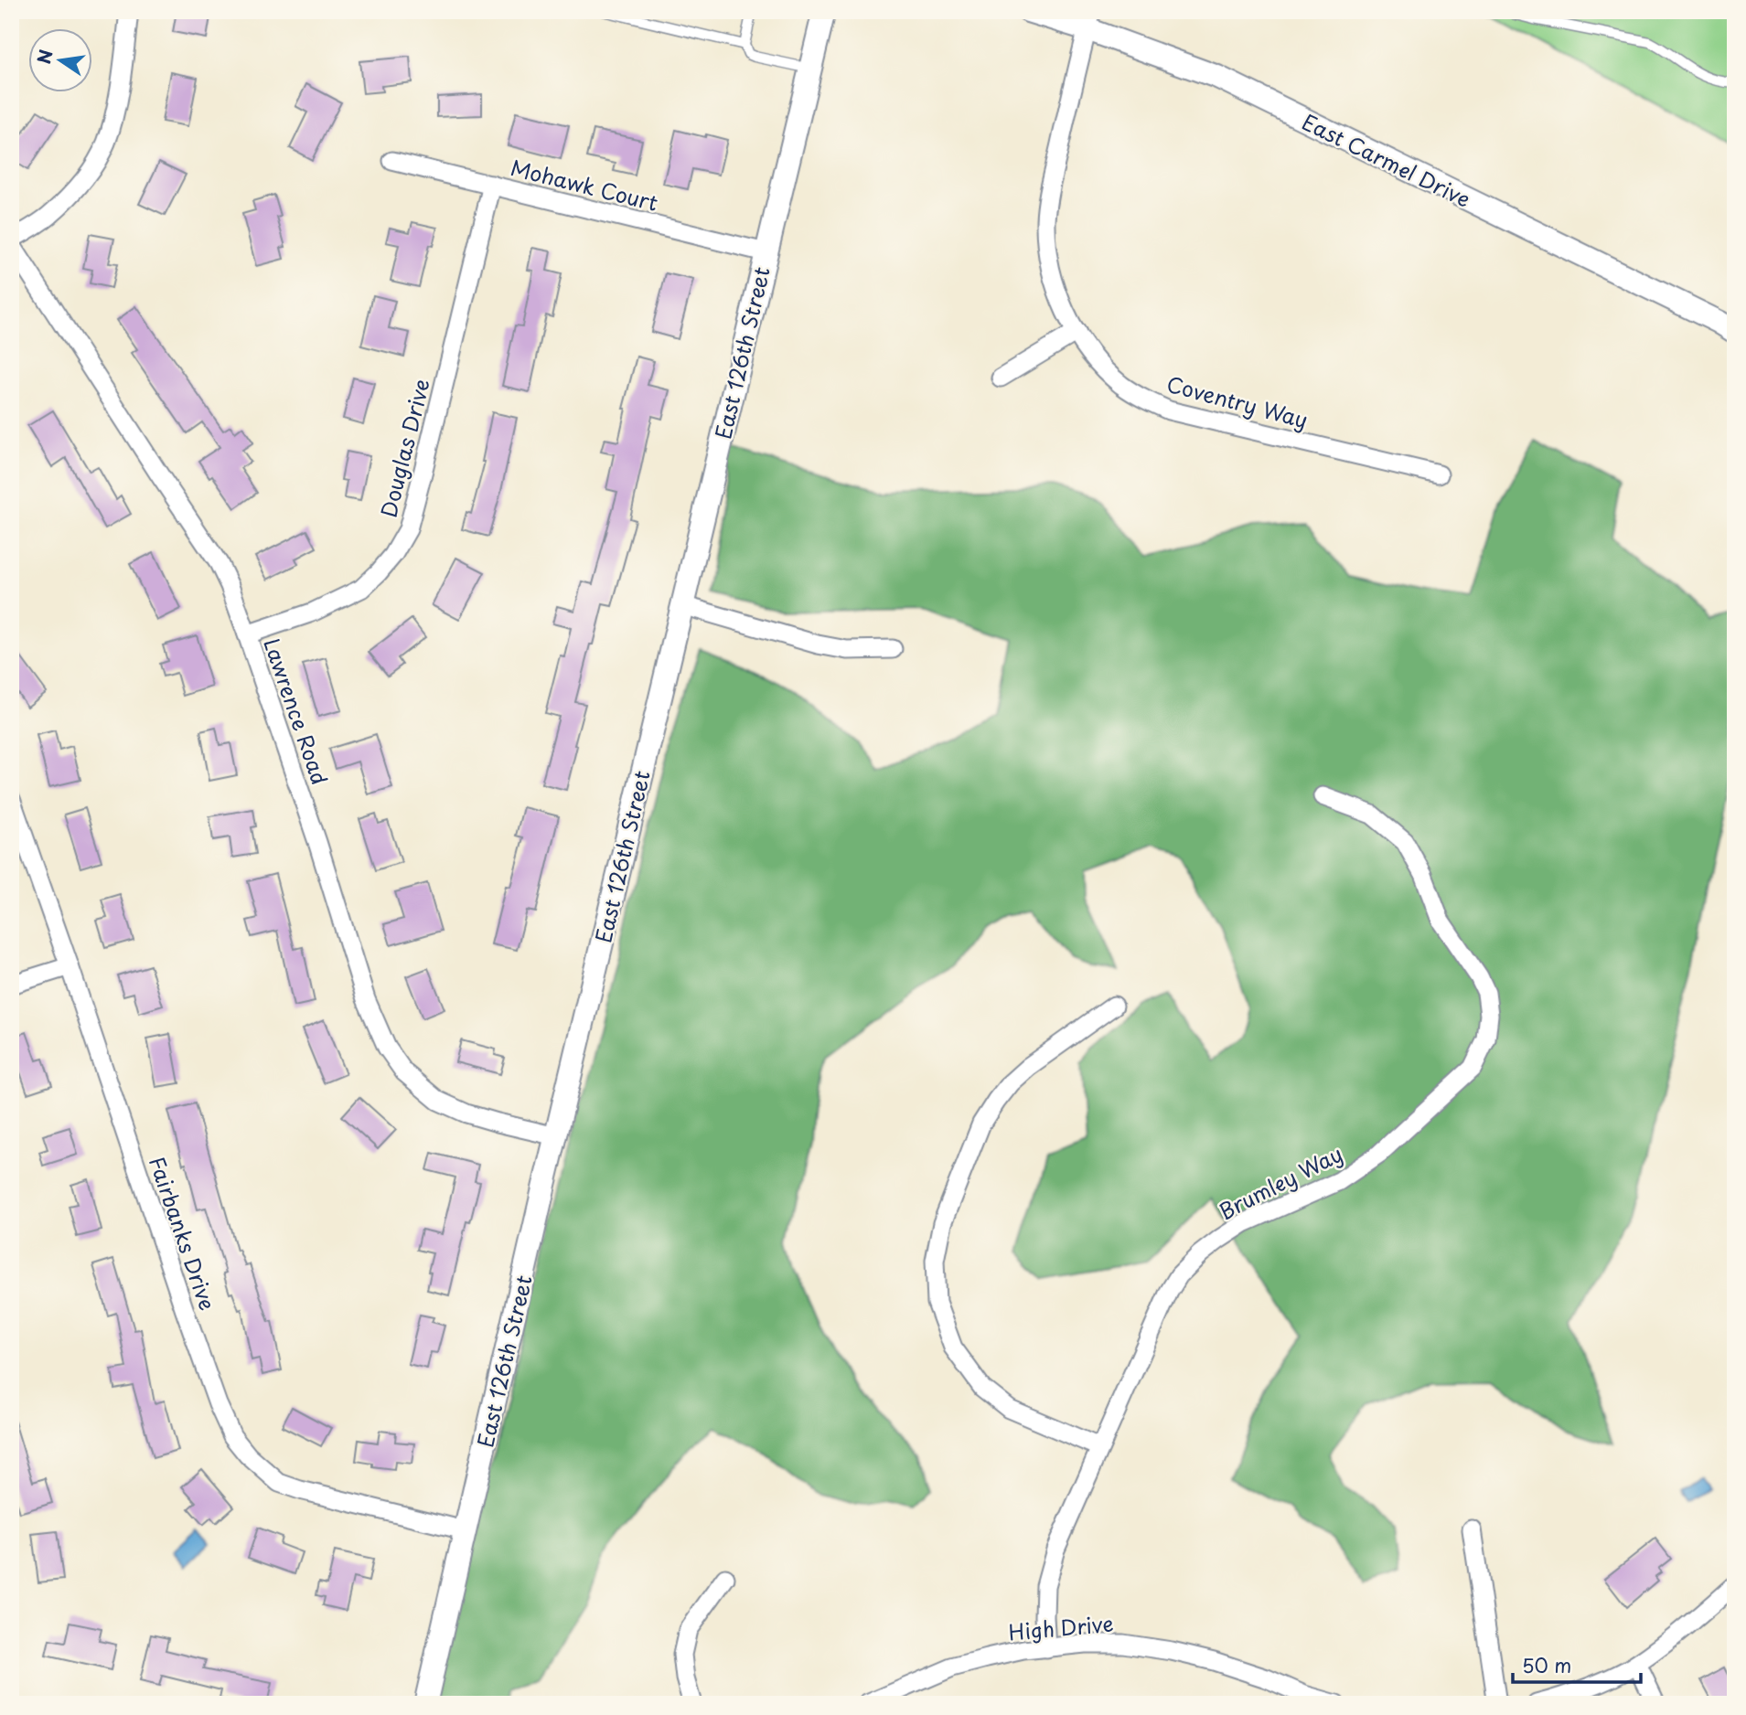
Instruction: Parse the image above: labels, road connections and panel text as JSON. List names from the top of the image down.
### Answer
{
  "streets": {
    "street": [
      "East Carmel Drive",
      "Mohawk Court",
      "East 126th Street",
      "Coventry Way",
      "Douglas Drive",
      "Lawrence Road",
      "Brumley Way",
      "Fairbanks Drive",
      "High Drive"
    ]
  },
  "crossings": [
    ["East Carmel Drive", "Coventry Way"],
    ["Mohawk Court", "East 126th Street"],
    ["Mohawk Court", "Douglas Drive"],
    ["East 126th Street", "Lawrence Road"],
    ["East 126th Street", "Fairbanks Drive"],
    ["Douglas Drive", "Lawrence Road"],
    ["Brumley Way", "High Drive"]
  ],
  "scale_bar": "50 m",
  "north": "left"
}
